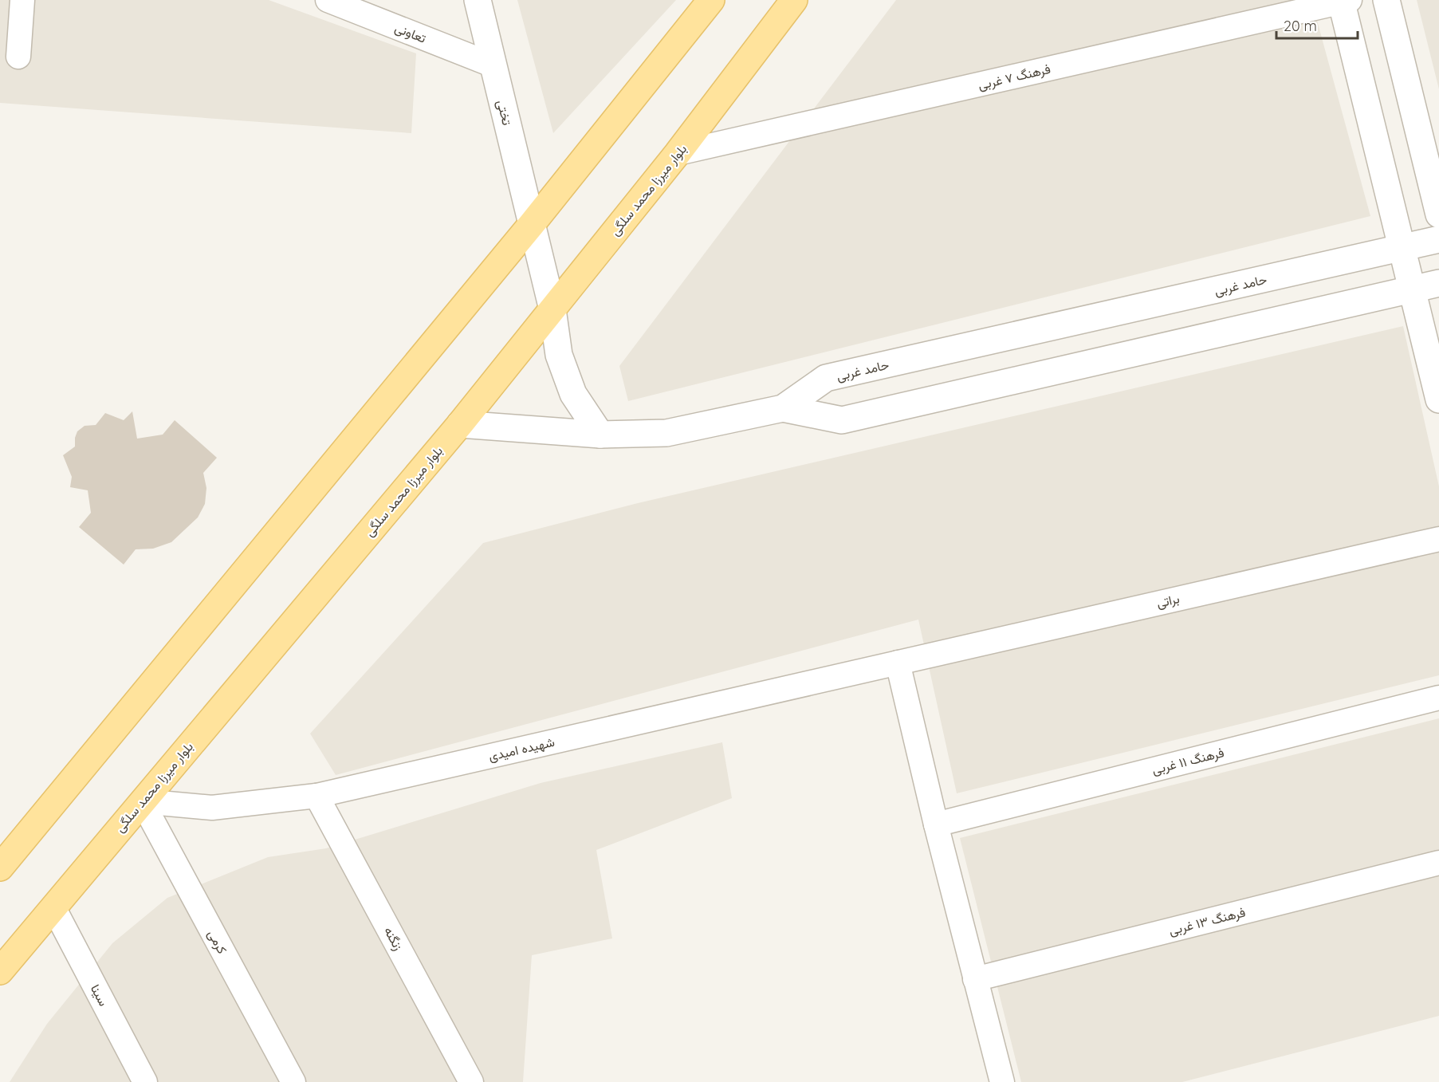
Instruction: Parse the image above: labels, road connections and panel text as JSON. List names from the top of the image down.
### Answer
{
  "streets": {
    "main road": ["بلوار میرزا محمد سلگی"],
    "street": [
      "تعاونی",
      "فرهنگ ۷ غربی",
      "تختی",
      "حامد غربی",
      "براتی",
      "شهیده امیدی",
      "فرهنگ ۱۱ غربی",
      "فرهنگ ۱۳ غربی",
      "زنگنه",
      "کرمی",
      "سینا"
    ]
  },
  "crossings": [
    ["تعاونی", "تختی"],
    ["فرهنگ ۷ غربی", "بلوار میرزا محمد سلگی"],
    ["تختی", "بلوار میرزا محمد سلگی"],
    ["بلوار میرزا محمد سلگی", "شهیده امیدی"],
    ["بلوار میرزا محمد سلگی", "کرمی"],
    ["بلوار میرزا محمد سلگی", "سینا"],
    ["براتی", "شهیده امیدی"],
    ["شهیده امیدی", "زنگنه"],
    ["شهیده امیدی", "کرمی"]
  ],
  "scale_bar": "20 m"
}
